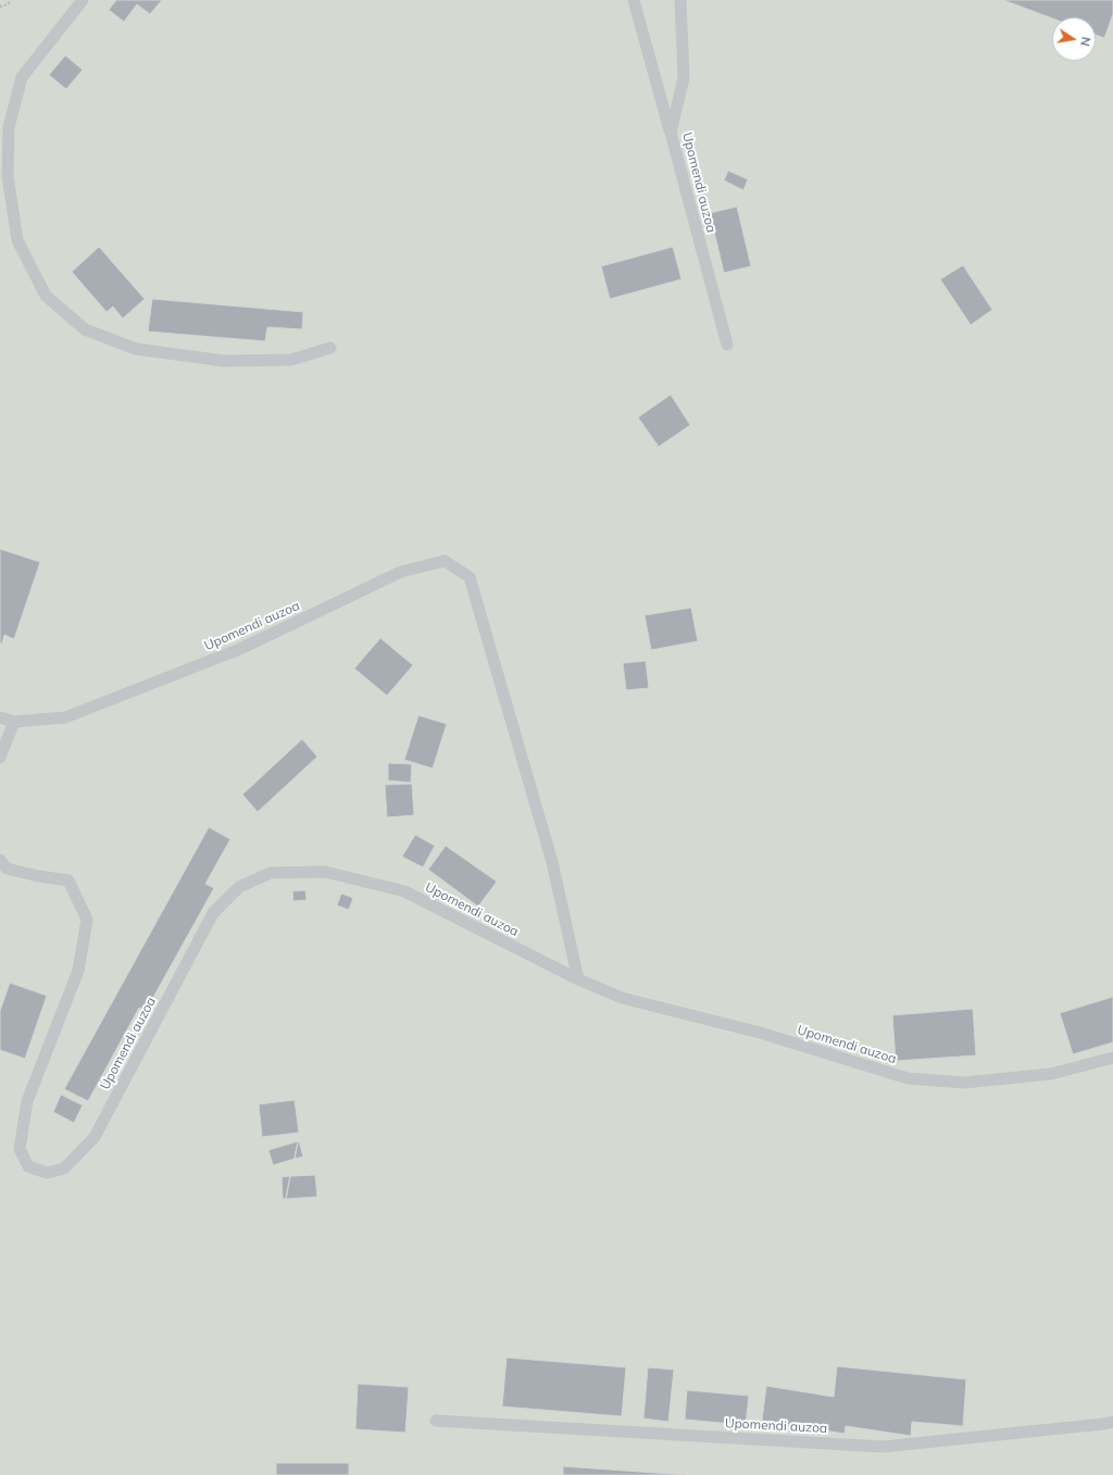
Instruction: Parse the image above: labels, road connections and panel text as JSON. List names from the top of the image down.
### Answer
{
  "streets": {
    "lane": ["Upomendi auzoa"]
  },
  "north": "right"
}
